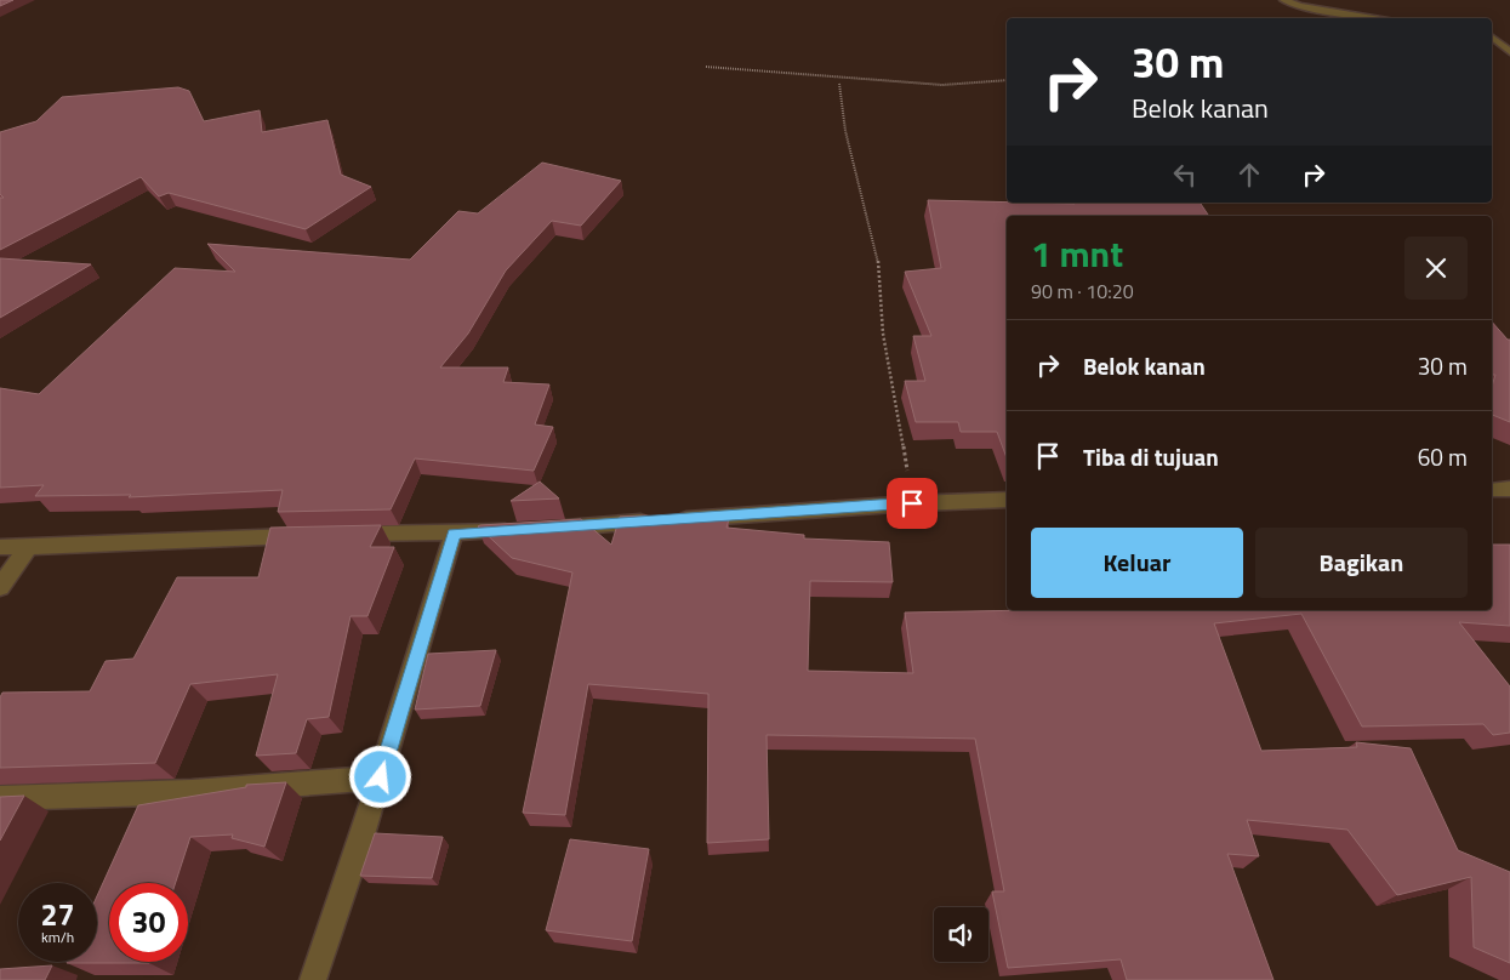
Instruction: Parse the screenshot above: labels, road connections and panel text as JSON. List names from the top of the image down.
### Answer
{
  "page": {
    "turn": ["30 m", "Belok kanan"],
    "heading": ["1 mnt", "90 m · 10:20"],
    "list": [
      {
        "name": "Belok kanan",
        "value": "30 m"
      },
      {
        "name": "Tiba di tujuan",
        "value": "60 m"
      }
    ],
    "buttons": ["Keluar", "Bagikan"],
    "speed": "27 km/h",
    "limit": "30"
  }
}
